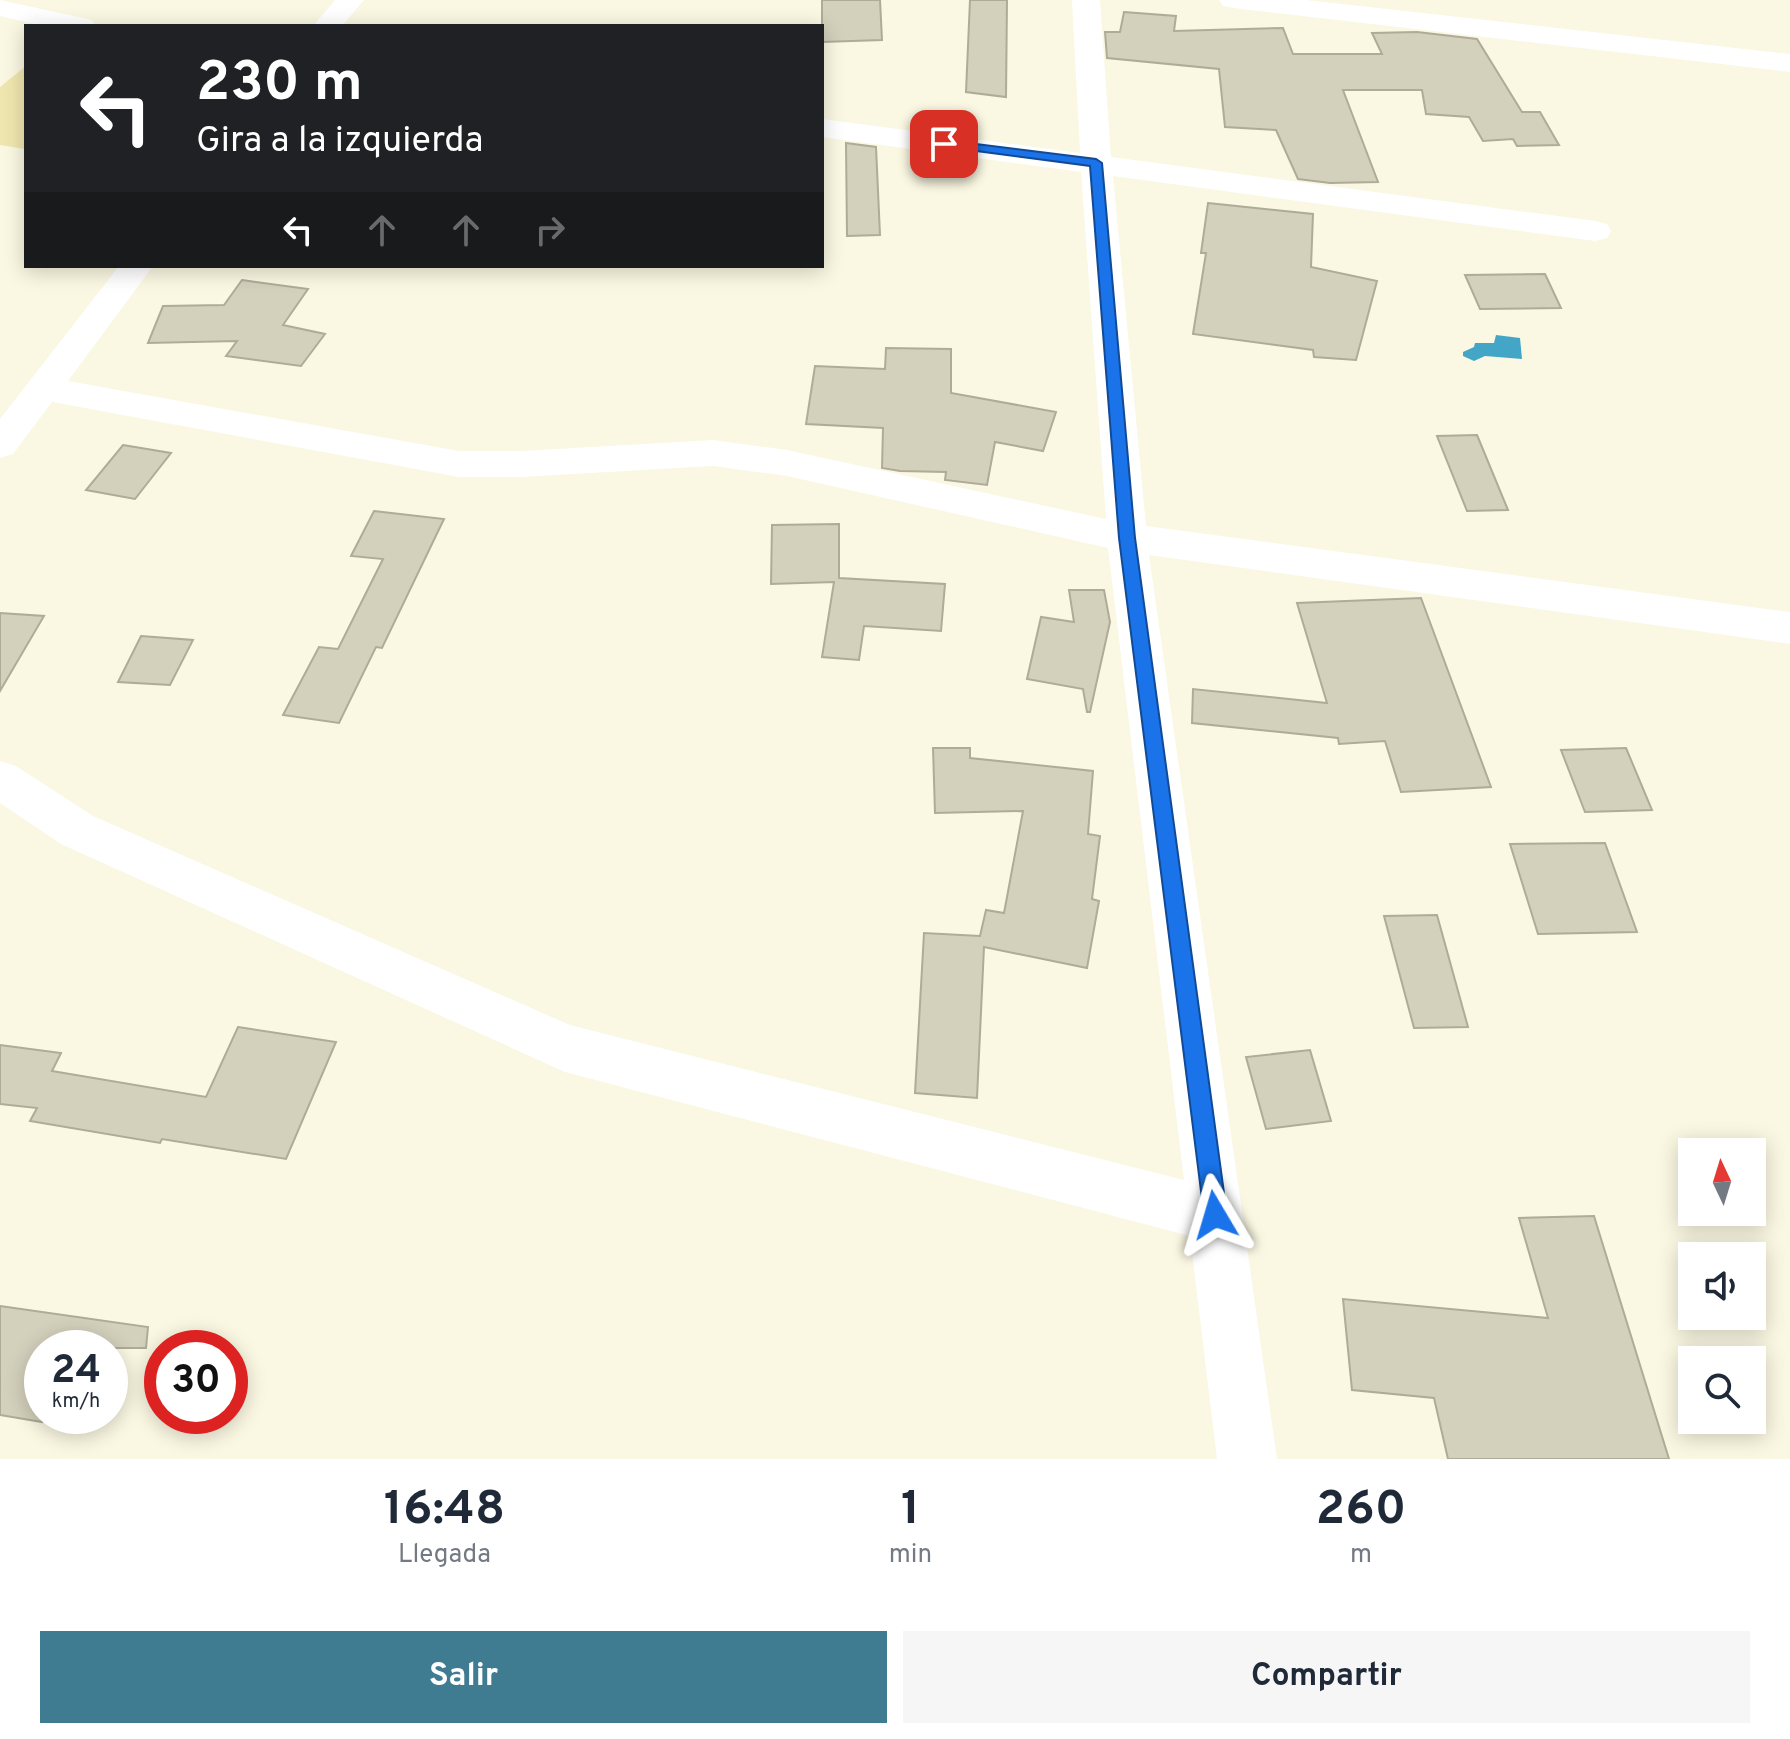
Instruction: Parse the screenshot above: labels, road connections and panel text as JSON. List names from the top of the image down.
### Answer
{
  "north": "top",
  "page": {
    "turn": ["230 m", "Gira a la izquierda"],
    "speed": "24 km/h",
    "limit": "30",
    "eta": [
      "16:48",
      "Llegada",
      "1",
      "min",
      "260",
      "m"
    ],
    "buttons": ["Salir", "Compartir"]
  }
}
